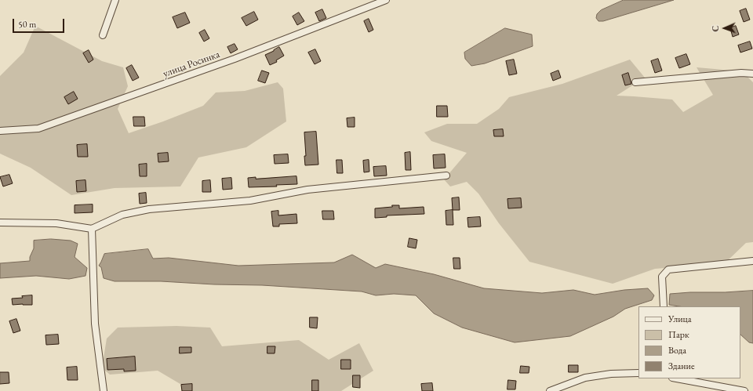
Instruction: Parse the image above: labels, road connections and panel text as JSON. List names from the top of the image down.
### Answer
{
  "streets": {
    "street": ["улица Росинка"]
  },
  "legend": [
    "Улица",
    "Парк",
    "Вода",
    "Здание"
  ],
  "scale_bar": "50 m",
  "north": "left"
}
